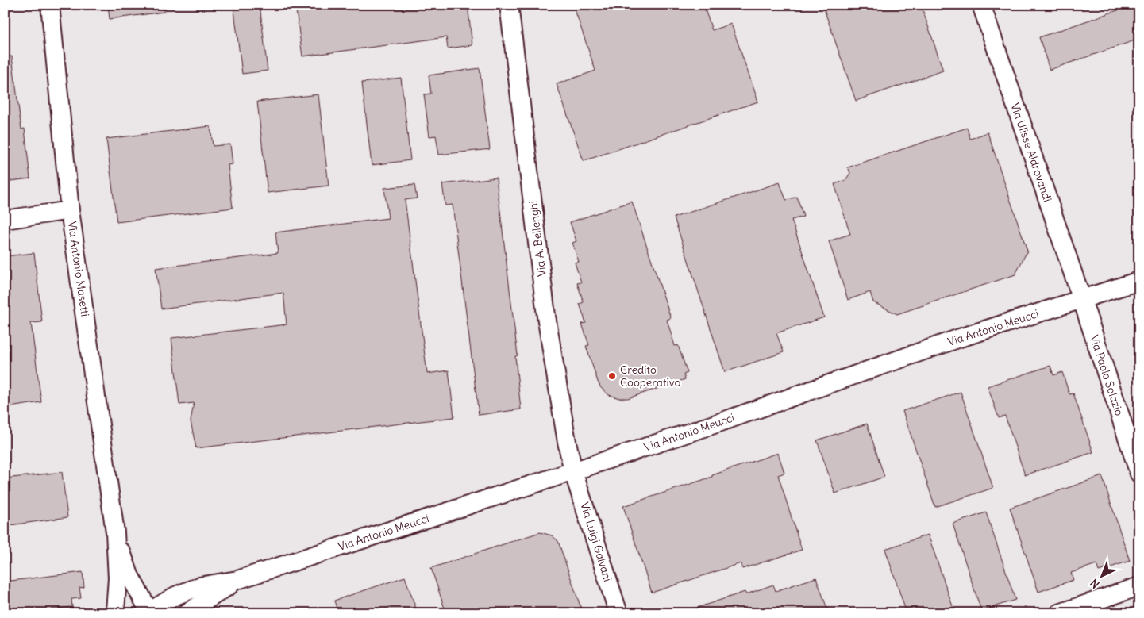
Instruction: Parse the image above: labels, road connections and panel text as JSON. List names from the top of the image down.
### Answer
{
  "streets": {
    "street": [
      "Via Ulisse Aldrovandi",
      "Via A. Bellenghi",
      "Via Antonio Masetti",
      "Via Antonio Meucci",
      "Via Paolo Solazio",
      "Via Luigi Galvani"
    ]
  },
  "crossings": [
    ["Via Ulisse Aldrovandi", "Via Antonio Meucci"],
    ["Via Ulisse Aldrovandi", "Via Paolo Solazio"],
    ["Via A. Bellenghi", "Via Antonio Meucci"],
    ["Via A. Bellenghi", "Via Luigi Galvani"],
    ["Via Antonio Masetti", "Via Antonio Meucci"],
    ["Via Antonio Meucci", "Via Paolo Solazio"],
    ["Via Antonio Meucci", "Via Luigi Galvani"]
  ],
  "places": ["Credito Cooperativo"],
  "north": "bottom left"
}
